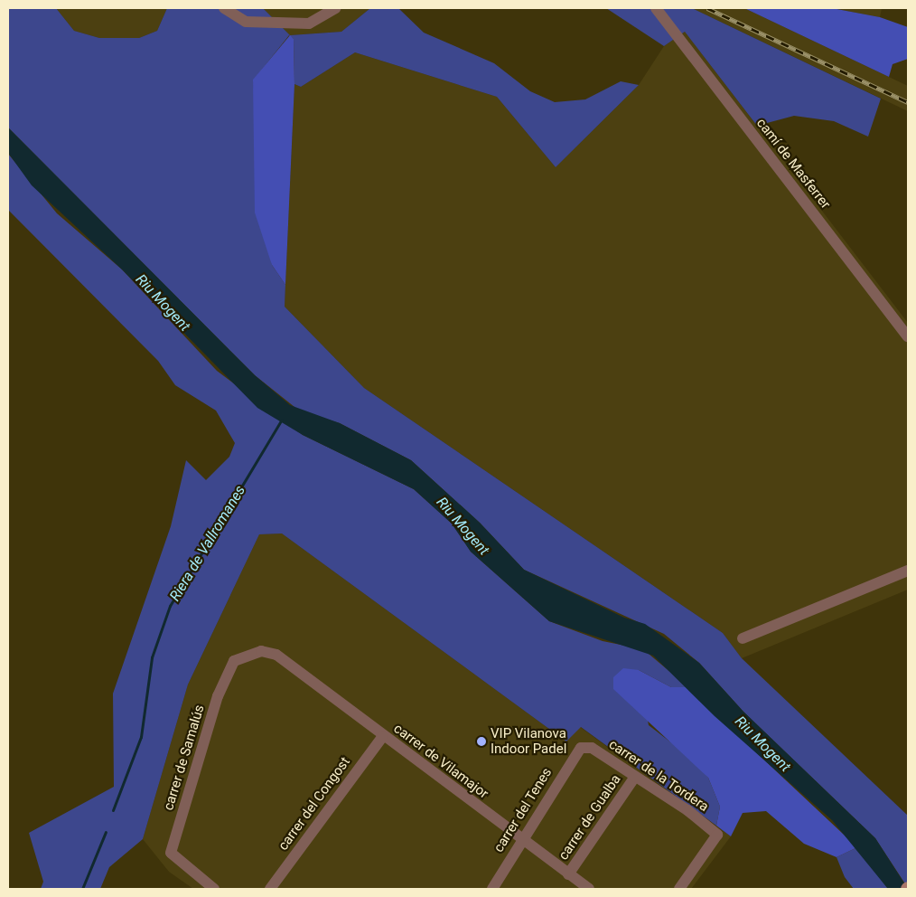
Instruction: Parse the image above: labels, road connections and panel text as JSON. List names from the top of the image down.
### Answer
{
  "streets": {
    "street": [
      "camí de Masferrer",
      "carrer de Samalús",
      "carrer de Vilamajor",
      "carrer de la Tordera",
      "carrer del Congost",
      "carrer del Tenes",
      "carrer de Gualba"
    ]
  },
  "crossings": [
    ["carrer de Samalús", "carrer de Vilamajor"],
    ["carrer de Vilamajor", "carrer del Congost"],
    ["carrer de Vilamajor", "carrer del Tenes"],
    ["carrer de Vilamajor", "carrer de Gualba"],
    ["carrer de la Tordera", "carrer del Tenes"],
    ["carrer de la Tordera", "carrer de Gualba"]
  ],
  "water": ["Riu Mogent", "Riera de Vallromanes"],
  "places": ["VIP Vilanova Indoor Padel"]
}
